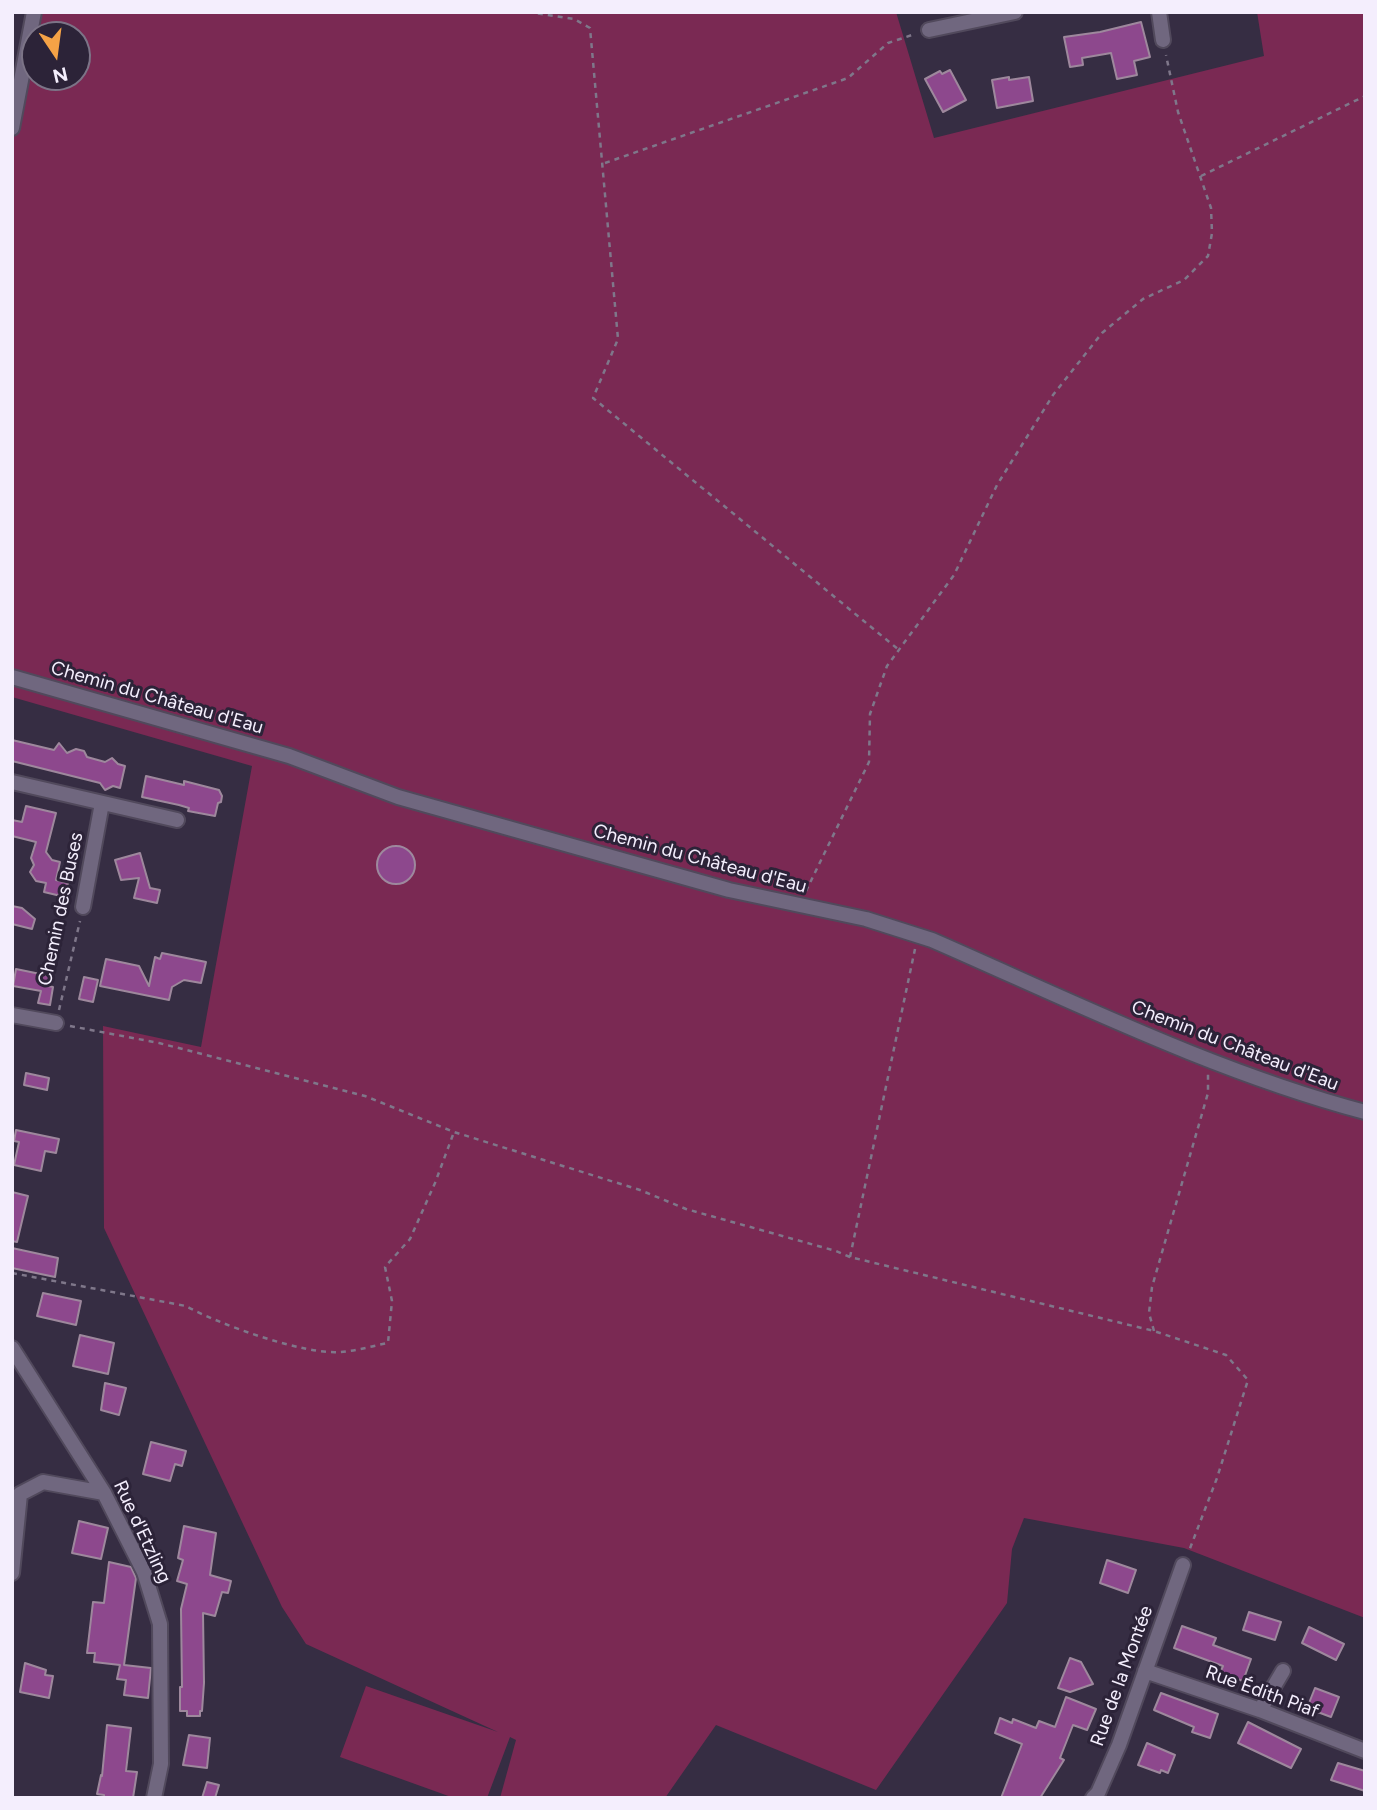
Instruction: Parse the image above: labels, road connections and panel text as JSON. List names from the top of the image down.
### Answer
{
  "streets": {
    "street": [
      "Chemin du Château d'Eau",
      "Chemin des Buses",
      "Rue d'Etzling",
      "Rue de la Montée",
      "Rue Édith Piaf"
    ]
  },
  "crossings": [
    ["Rue de la Montée", "Rue Édith Piaf"]
  ],
  "north": "bottom"
}
